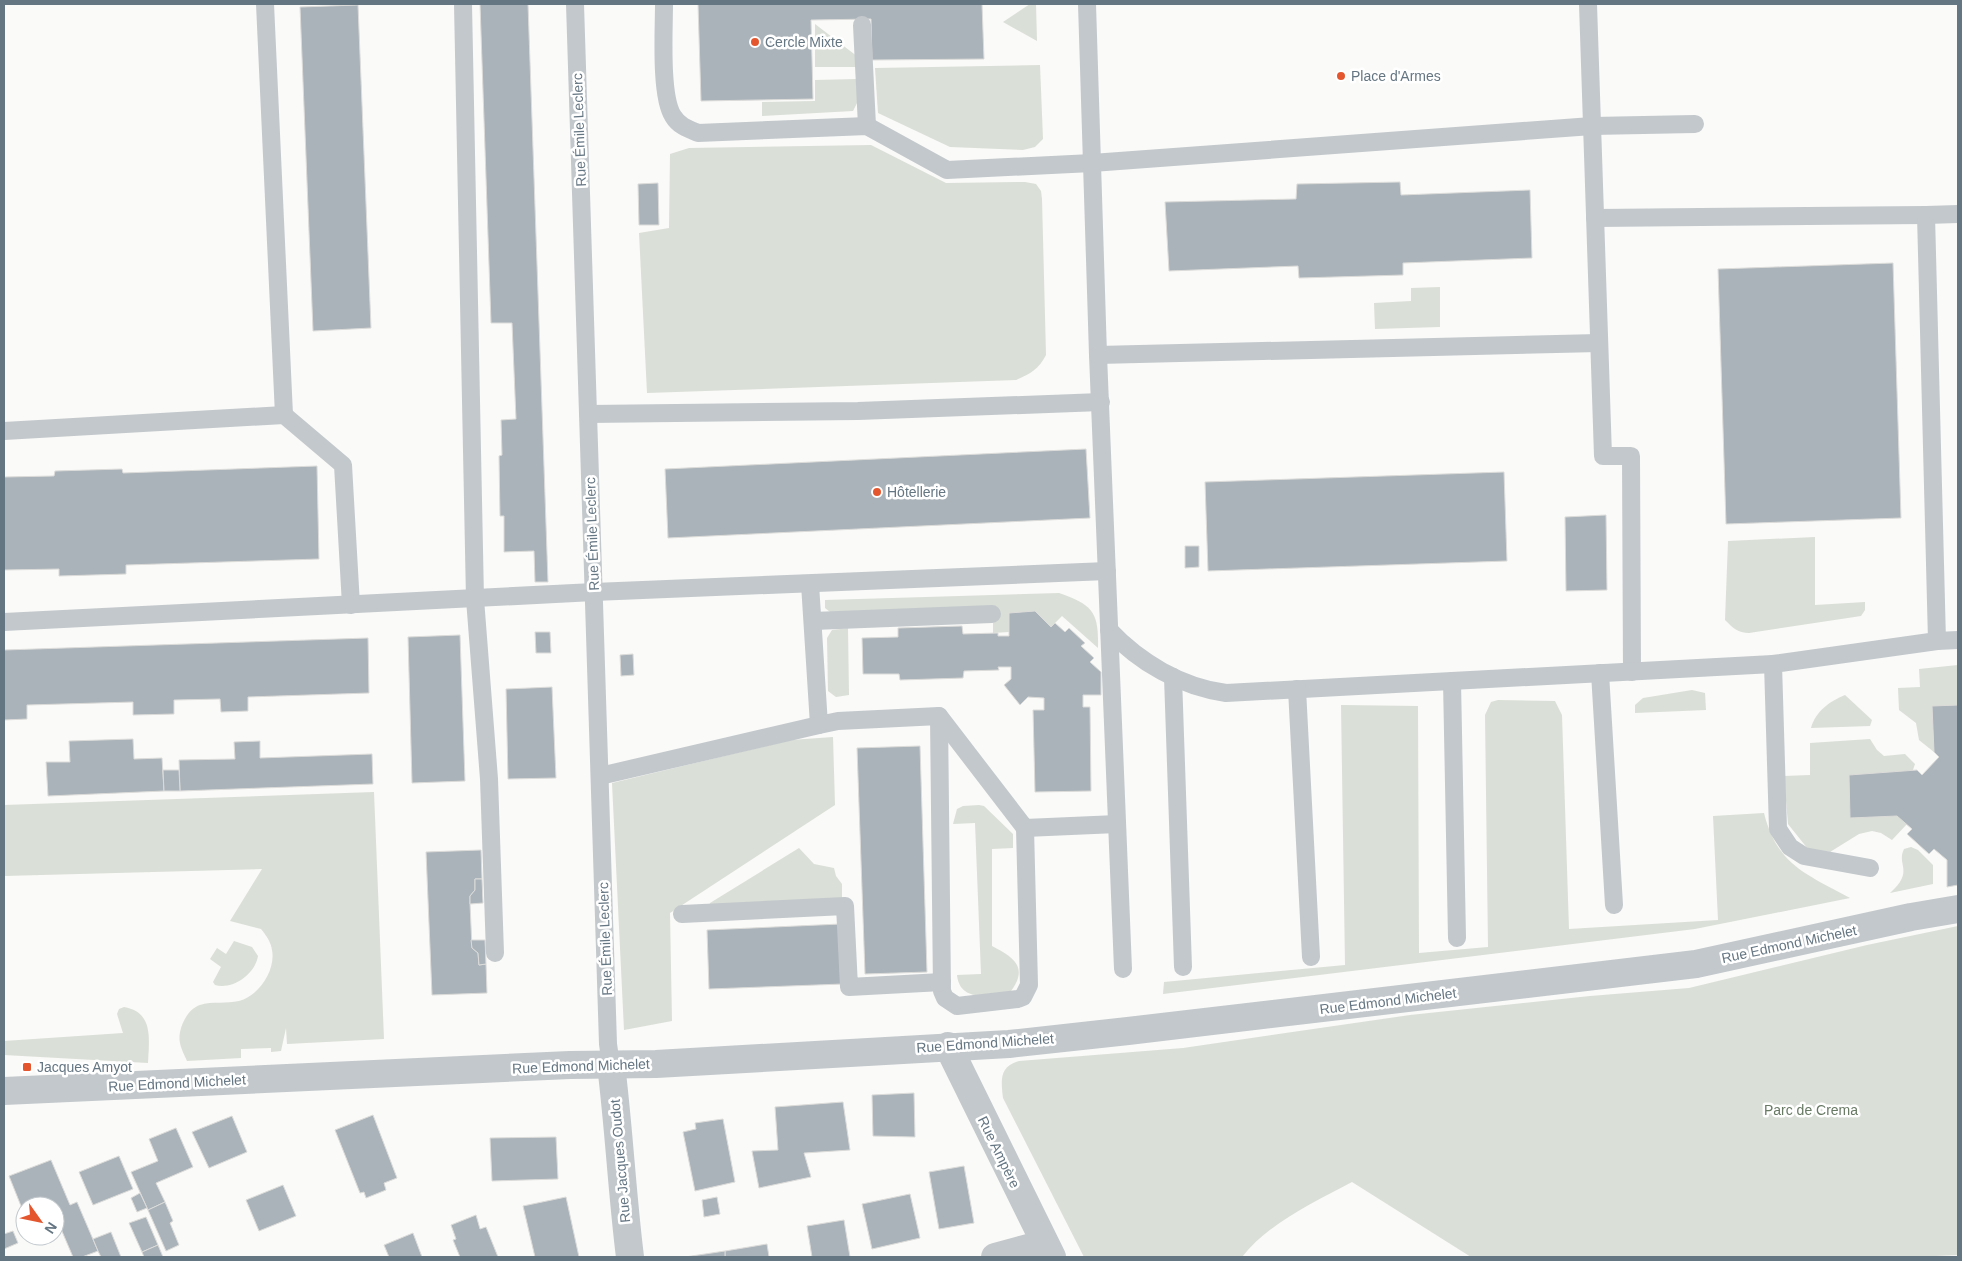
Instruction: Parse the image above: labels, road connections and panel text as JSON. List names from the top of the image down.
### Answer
{
  "streets": {
    "street": ["Rue Edmond Michelet", "Rue Ampère", "Rue Jacques Oudot"],
    "lane": ["Rue Émile Leclerc"]
  },
  "crossings": [
    ["Rue Émile Leclerc", "Rue Edmond Michelet"],
    ["Rue Émile Leclerc", "Rue Jacques Oudot"],
    ["Rue Edmond Michelet", "Rue Ampère"],
    ["Rue Edmond Michelet", "Rue Jacques Oudot"]
  ],
  "parks": ["Parc de Crema"],
  "places": {
    "other": ["Cercle Mixte", "Place d'Armes", "Hôtellerie"],
    "transit": ["Jacques Amyot"]
  },
  "north": "bottom right"
}
